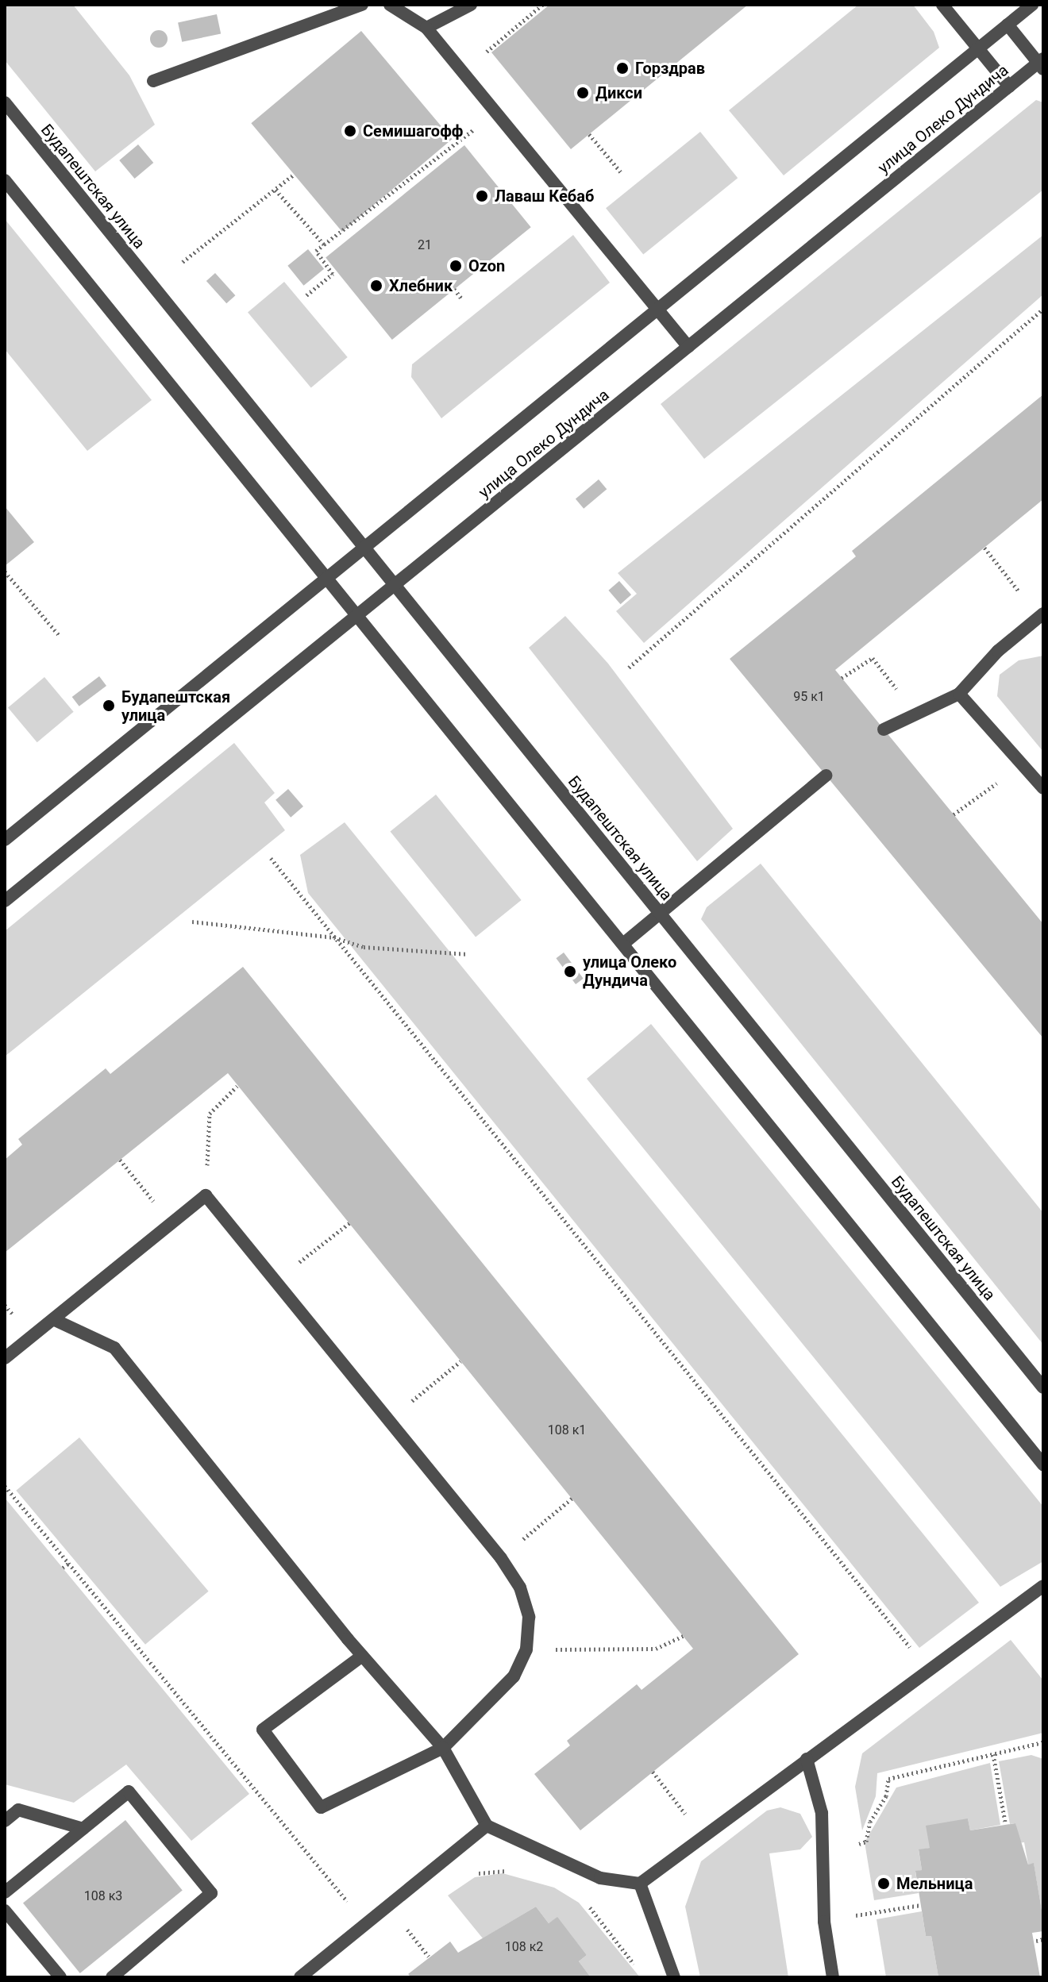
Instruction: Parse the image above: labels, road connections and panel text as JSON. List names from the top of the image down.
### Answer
{
  "streets": {
    "street": ["улица Олеко Дундича", "Будапештская улица"]
  },
  "crossings": [
    ["улица Олеко Дундича", "Будапештская улица"]
  ],
  "places": [
    "Горздрав",
    "Дикси",
    "Семишагофф",
    "Лаваш Кебаб",
    "Ozon",
    "Хлебник",
    "Будапештская улица",
    "улица Олеко Дундича",
    "Мельница"
  ],
  "house_numbers": [
    "21",
    "95 к1",
    "108 к1",
    "108 к3",
    "108 к2"
  ]
}
